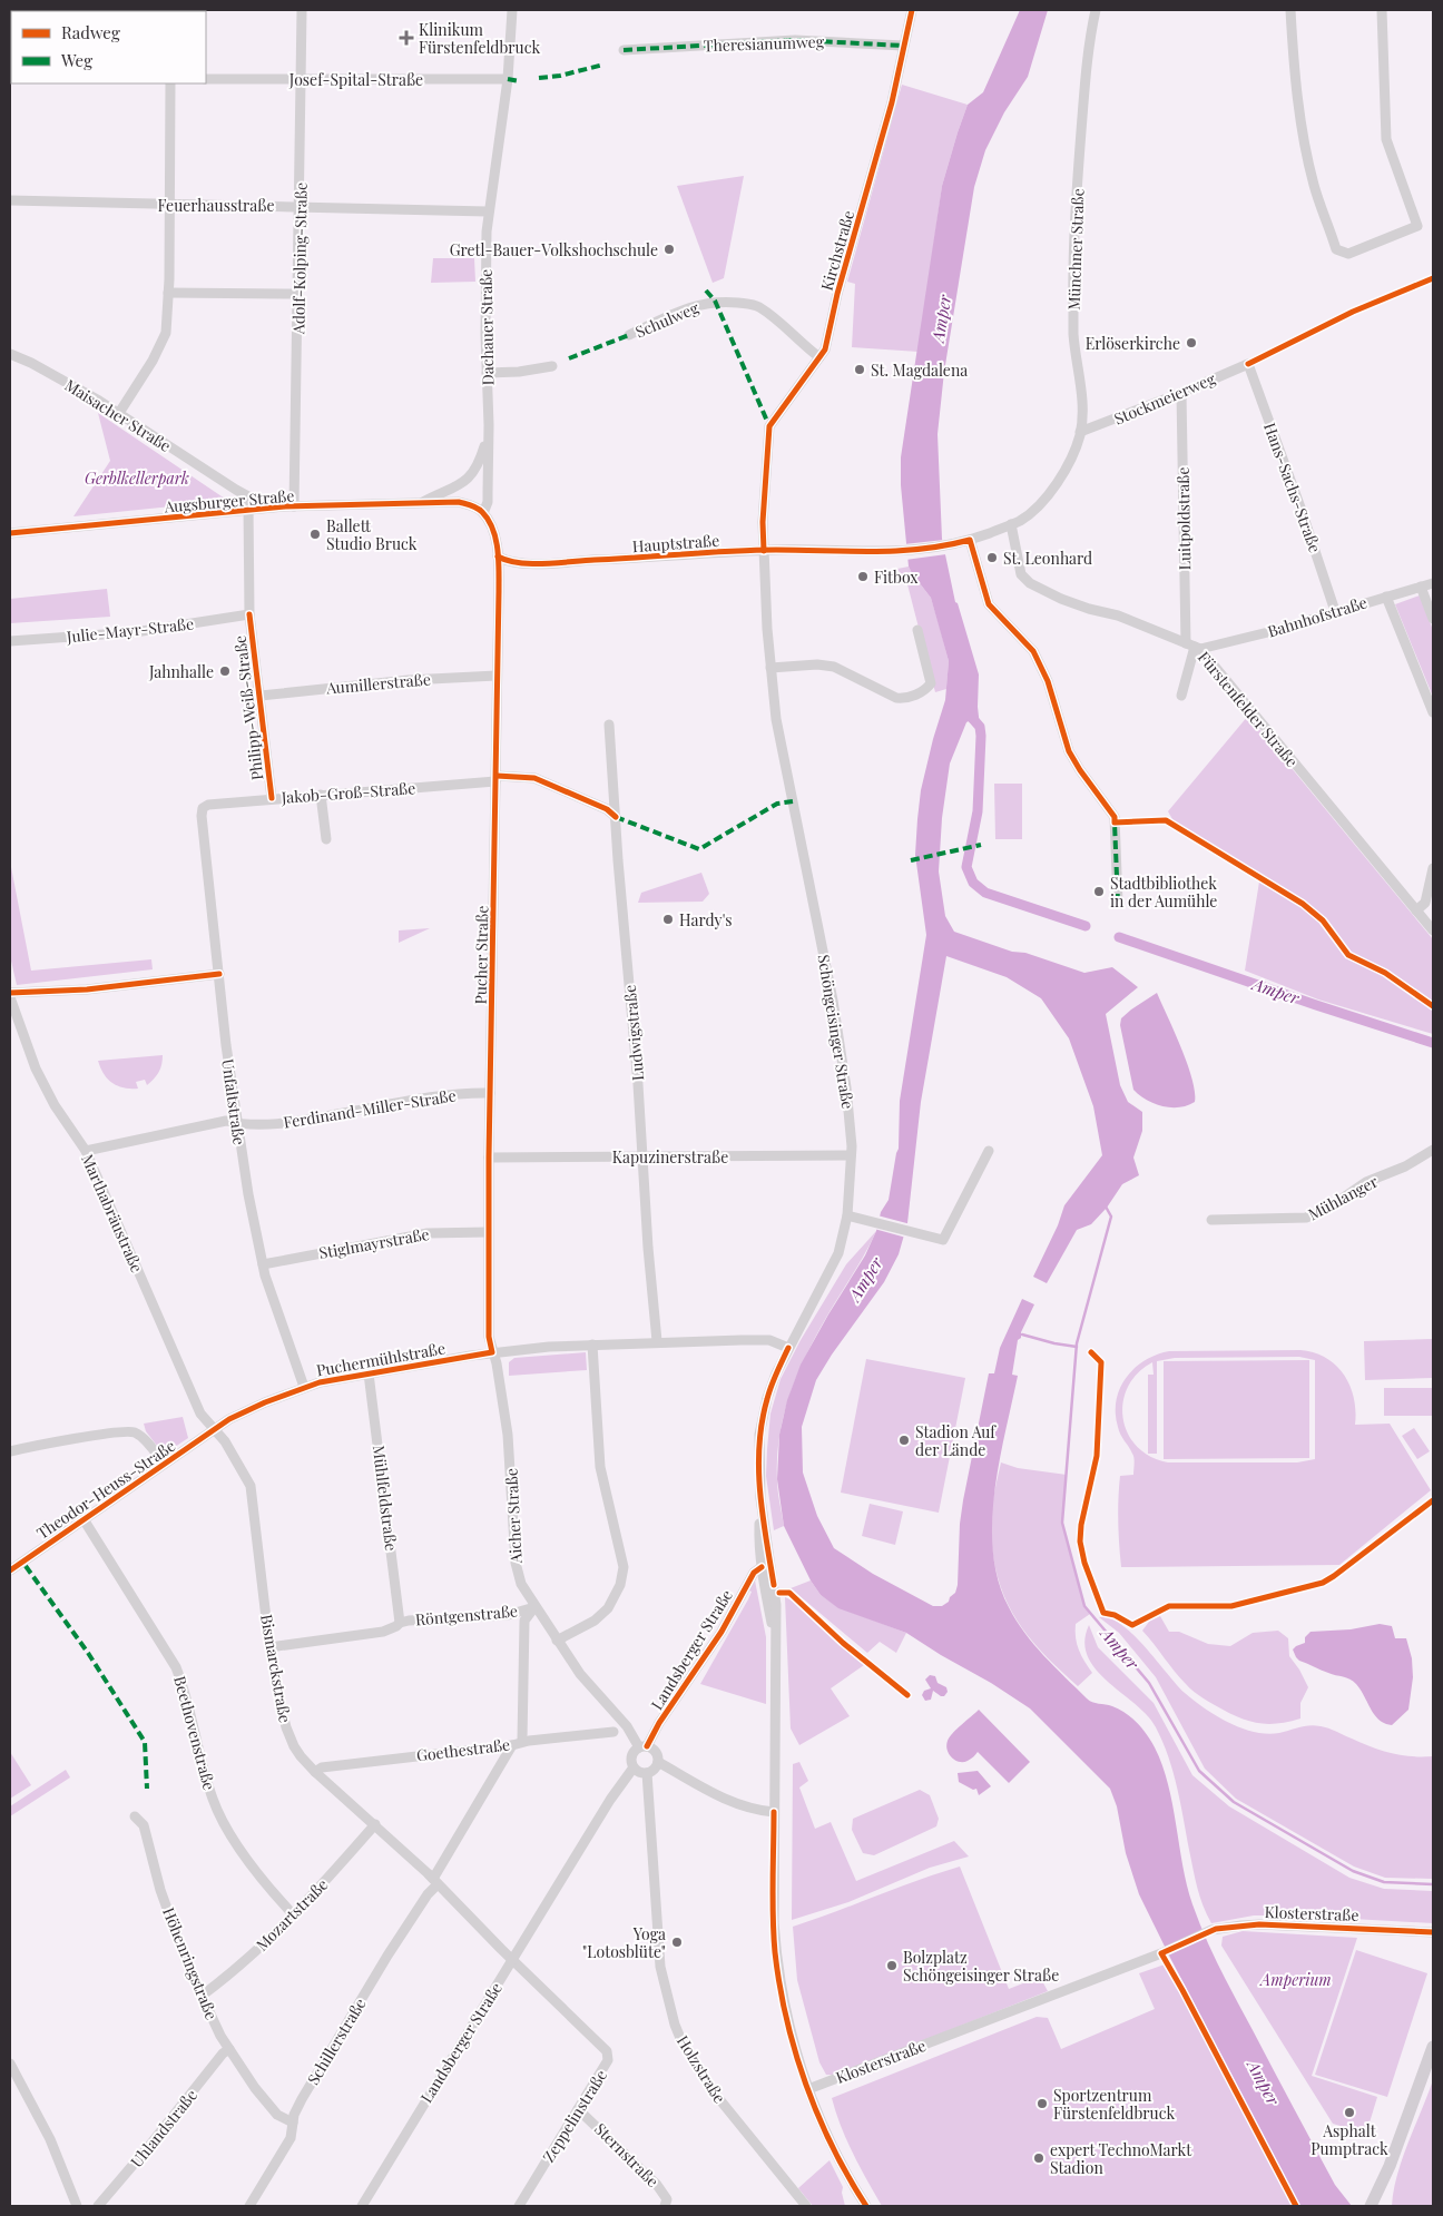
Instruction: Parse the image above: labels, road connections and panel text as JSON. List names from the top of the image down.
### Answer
{
  "streets": {
    "street": [
      "Theresianumweg",
      "Josef-Spital-Straße",
      "Feuerhausstraße",
      "Münchner Straße",
      "Kirchstraße",
      "Adolf-Kolping-Straße",
      "Schulweg",
      "Dachauer Straße",
      "Stockmeierweg",
      "Maisacher Straße",
      "Hans-Sachs-Straße",
      "Augsburger Straße",
      "Luitpoldstraße",
      "Hauptstraße",
      "Bahnhofstraße",
      "Julie-Mayr-Straße",
      "Aumillerstraße",
      "Philipp-Weiß-Straße",
      "Fürstenfelder Straße",
      "Jakob-Groß-Straße",
      "Pucher Straße",
      "Schöngeisinger Straße",
      "Ludwigstraße",
      "Unfaltstraße",
      "Ferdinand-Miller-Straße",
      "Kapuzinerstraße",
      "Mühlanger",
      "Marthabräustraße",
      "Stiglmayrstraße",
      "Puchermühlstraße",
      "Theodor-Heuss-Straße",
      "Mühlfeldstraße",
      "Aicher Straße",
      "Röntgenstraße",
      "Landsberger Straße",
      "Bismarckstraße",
      "Beethovenstraße",
      "Goethestraße",
      "Klosterstraße",
      "Mozartstraße",
      "Höhenringstraße",
      "Schillerstraße",
      "Holzstraße",
      "Zeppelinstraße",
      "Uhlandstraße",
      "Sternstraße"
    ]
  },
  "crossings": [
    ["Theresianumweg", "Kirchstraße"],
    ["Josef-Spital-Straße", "Adolf-Kolping-Straße"],
    ["Josef-Spital-Straße", "Dachauer Straße"],
    ["Feuerhausstraße", "Adolf-Kolping-Straße"],
    ["Feuerhausstraße", "Dachauer Straße"],
    ["Münchner Straße", "Stockmeierweg"],
    ["Münchner Straße", "Hauptstraße"],
    ["Münchner Straße", "Fürstenfelder Straße"],
    ["Kirchstraße", "Schulweg"],
    ["Kirchstraße", "Hauptstraße"],
    ["Kirchstraße", "Schöngeisinger Straße"],
    ["Adolf-Kolping-Straße", "Maisacher Straße"],
    ["Adolf-Kolping-Straße", "Augsburger Straße"],
    ["Dachauer Straße", "Augsburger Straße"],
    ["Stockmeierweg", "Hans-Sachs-Straße"],
    ["Stockmeierweg", "Luitpoldstraße"],
    ["Maisacher Straße", "Augsburger Straße"],
    ["Maisacher Straße", "Philipp-Weiß-Straße"],
    ["Hans-Sachs-Straße", "Bahnhofstraße"],
    ["Augsburger Straße", "Philipp-Weiß-Straße"],
    ["Luitpoldstraße", "Bahnhofstraße"],
    ["Luitpoldstraße", "Fürstenfelder Straße"],
    ["Hauptstraße", "Pucher Straße"],
    ["Hauptstraße", "Schöngeisinger Straße"],
    ["Bahnhofstraße", "Fürstenfelder Straße"],
    ["Julie-Mayr-Straße", "Philipp-Weiß-Straße"],
    ["Aumillerstraße", "Philipp-Weiß-Straße"],
    ["Aumillerstraße", "Pucher Straße"],
    ["Philipp-Weiß-Straße", "Jakob-Groß-Straße"],
    ["Jakob-Groß-Straße", "Pucher Straße"],
    ["Jakob-Groß-Straße", "Ludwigstraße"],
    ["Jakob-Groß-Straße", "Unfaltstraße"],
    ["Pucher Straße", "Ferdinand-Miller-Straße"],
    ["Pucher Straße", "Kapuzinerstraße"],
    ["Pucher Straße", "Stiglmayrstraße"],
    ["Pucher Straße", "Puchermühlstraße"],
    ["Pucher Straße", "Aicher Straße"],
    ["Schöngeisinger Straße", "Kapuzinerstraße"],
    ["Schöngeisinger Straße", "Puchermühlstraße"],
    ["Schöngeisinger Straße", "Landsberger Straße"],
    ["Schöngeisinger Straße", "Klosterstraße"],
    ["Ludwigstraße", "Kapuzinerstraße"],
    ["Ludwigstraße", "Puchermühlstraße"],
    ["Unfaltstraße", "Ferdinand-Miller-Straße"],
    ["Unfaltstraße", "Stiglmayrstraße"],
    ["Unfaltstraße", "Puchermühlstraße"],
    ["Ferdinand-Miller-Straße", "Marthabräustraße"],
    ["Marthabräustraße", "Puchermühlstraße"],
    ["Marthabräustraße", "Theodor-Heuss-Straße"],
    ["Marthabräustraße", "Bismarckstraße"],
    ["Puchermühlstraße", "Theodor-Heuss-Straße"],
    ["Puchermühlstraße", "Mühlfeldstraße"],
    ["Puchermühlstraße", "Aicher Straße"],
    ["Puchermühlstraße", "Bismarckstraße"],
    ["Theodor-Heuss-Straße", "Bismarckstraße"],
    ["Theodor-Heuss-Straße", "Beethovenstraße"],
    ["Mühlfeldstraße", "Röntgenstraße"],
    ["Aicher Straße", "Röntgenstraße"],
    ["Aicher Straße", "Landsberger Straße"],
    ["Aicher Straße", "Holzstraße"],
    ["Röntgenstraße", "Bismarckstraße"],
    ["Landsberger Straße", "Bismarckstraße"],
    ["Landsberger Straße", "Holzstraße"],
    ["Landsberger Straße", "Zeppelinstraße"],
    ["Bismarckstraße", "Goethestraße"],
    ["Bismarckstraße", "Mozartstraße"],
    ["Bismarckstraße", "Schillerstraße"],
    ["Bismarckstraße", "Zeppelinstraße"],
    ["Beethovenstraße", "Mozartstraße"],
    ["Goethestraße", "Schillerstraße"],
    ["Mozartstraße", "Höhenringstraße"],
    ["Höhenringstraße", "Schillerstraße"],
    ["Höhenringstraße", "Uhlandstraße"],
    ["Zeppelinstraße", "Sternstraße"]
  ],
  "water": ["Amper"],
  "parks": ["Gerblkellerpark", "Amperium"],
  "places": {
    "health": ["Klinikum Fürstenfeldbruck"],
    "other": [
      "Gretl-Bauer-Volkshochschule",
      "Erlöserkirche",
      "St. Magdalena",
      "Ballett Studio Bruck",
      "St. Leonhard",
      "Fitbox",
      "Jahnhalle",
      "Stadtbibliothek in der Aumühle",
      "Hardy's",
      "Stadion Auf der Lände",
      "Yoga \"Lotosblüte\"",
      "Bolzplatz Schöngeisinger Straße",
      "Sportzentrum Fürstenfeldbruck",
      "Asphalt Pumptrack",
      "expert TechnoMarkt Stadion"
    ]
  },
  "legend": ["Radweg", "Weg"]
}
